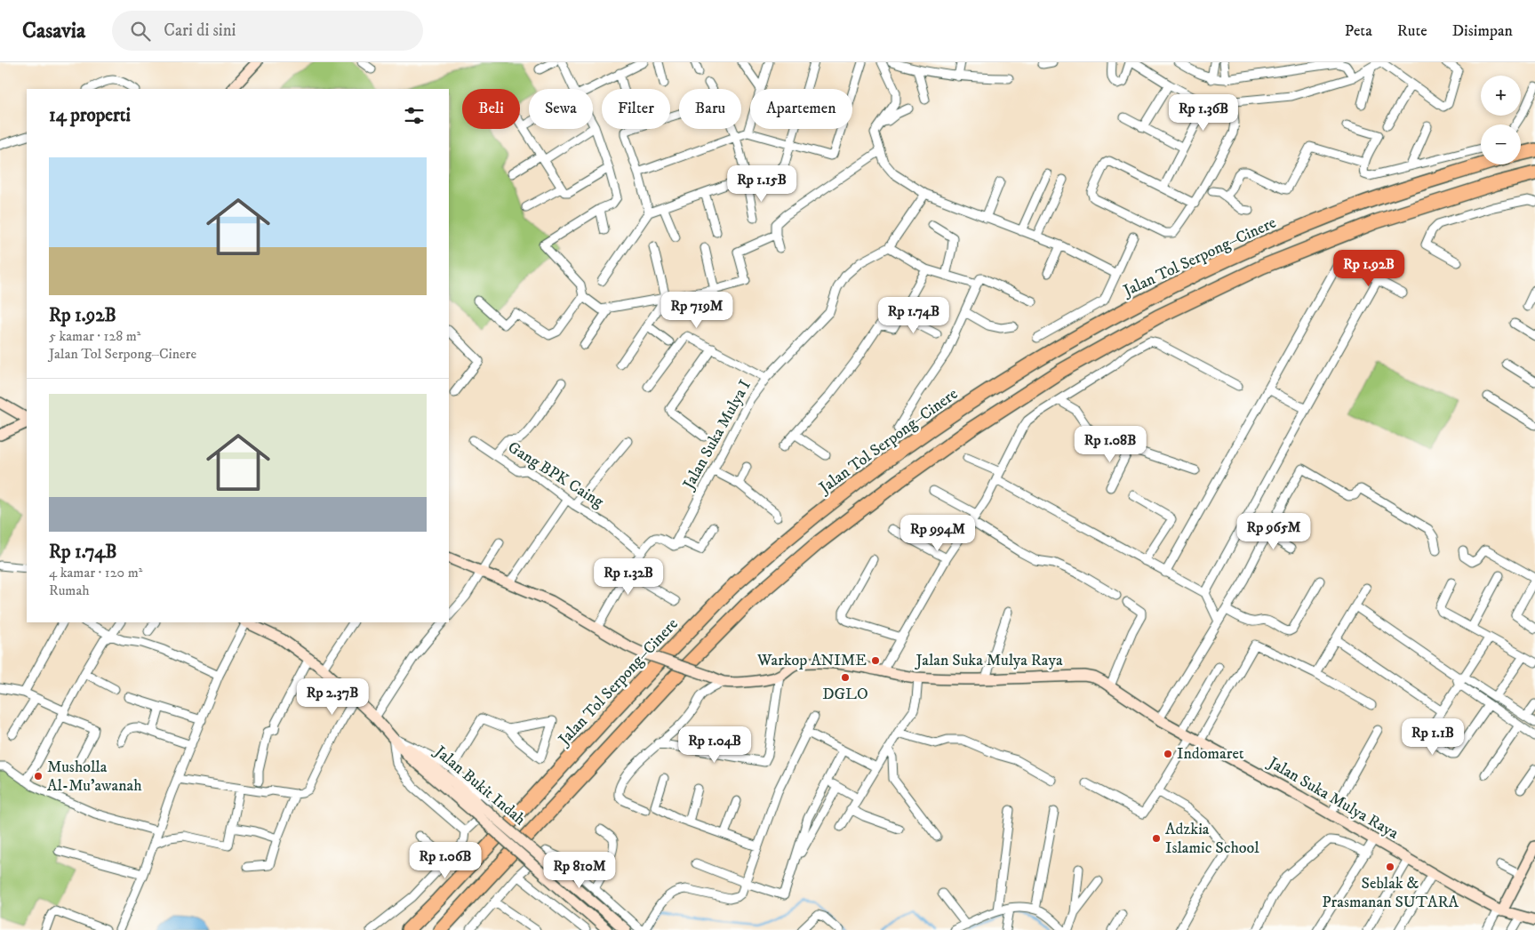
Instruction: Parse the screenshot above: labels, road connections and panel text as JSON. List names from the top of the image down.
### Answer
{
  "streets": {
    "highway": ["Jalan Tol Serpong–Cinere"],
    "street": [
      "Jalan Suka Mulya I",
      "Gang BPK Caing",
      "Jalan Suka Mulya Raya",
      "Jalan Bukit Indah"
    ]
  },
  "places": [
    "Warkop ANIME",
    "DGLO",
    "Indomaret",
    "Musholla Al-Mu'awanah",
    "Adzkia Islamic School",
    "Seblak & Prasmanan SUTARA"
  ],
  "page": {
    "header": "Casavia",
    "search": "Cari di sini",
    "nav": ["Peta", "Rute", "Disimpan"],
    "map_buttons": ["+", "−"],
    "chip": [
      "Beli",
      "Sewa",
      "Filter",
      "Baru",
      "Apartemen"
    ],
    "heading": "14 properti",
    "price": [
      "Rp 1.36B",
      "Rp 1.15B",
      "Rp 1.92B",
      "Rp 719M",
      "Rp 1.74B",
      "Rp 1.08B",
      "Rp 965M",
      "Rp 994M",
      "Rp 1.32B",
      "Rp 2.37B",
      "Rp 1.1B",
      "Rp 1.04B",
      "Rp 1.06B",
      "Rp 810M"
    ],
    "list": [
      {
        "name": "Rp 1.92B",
        "note": "5 kamar · 128 m² · Jalan Tol Serpong–Cinere"
      },
      {
        "name": "Rp 1.74B",
        "note": "4 kamar · 120 m² · Rumah"
      }
    ]
  }
}
